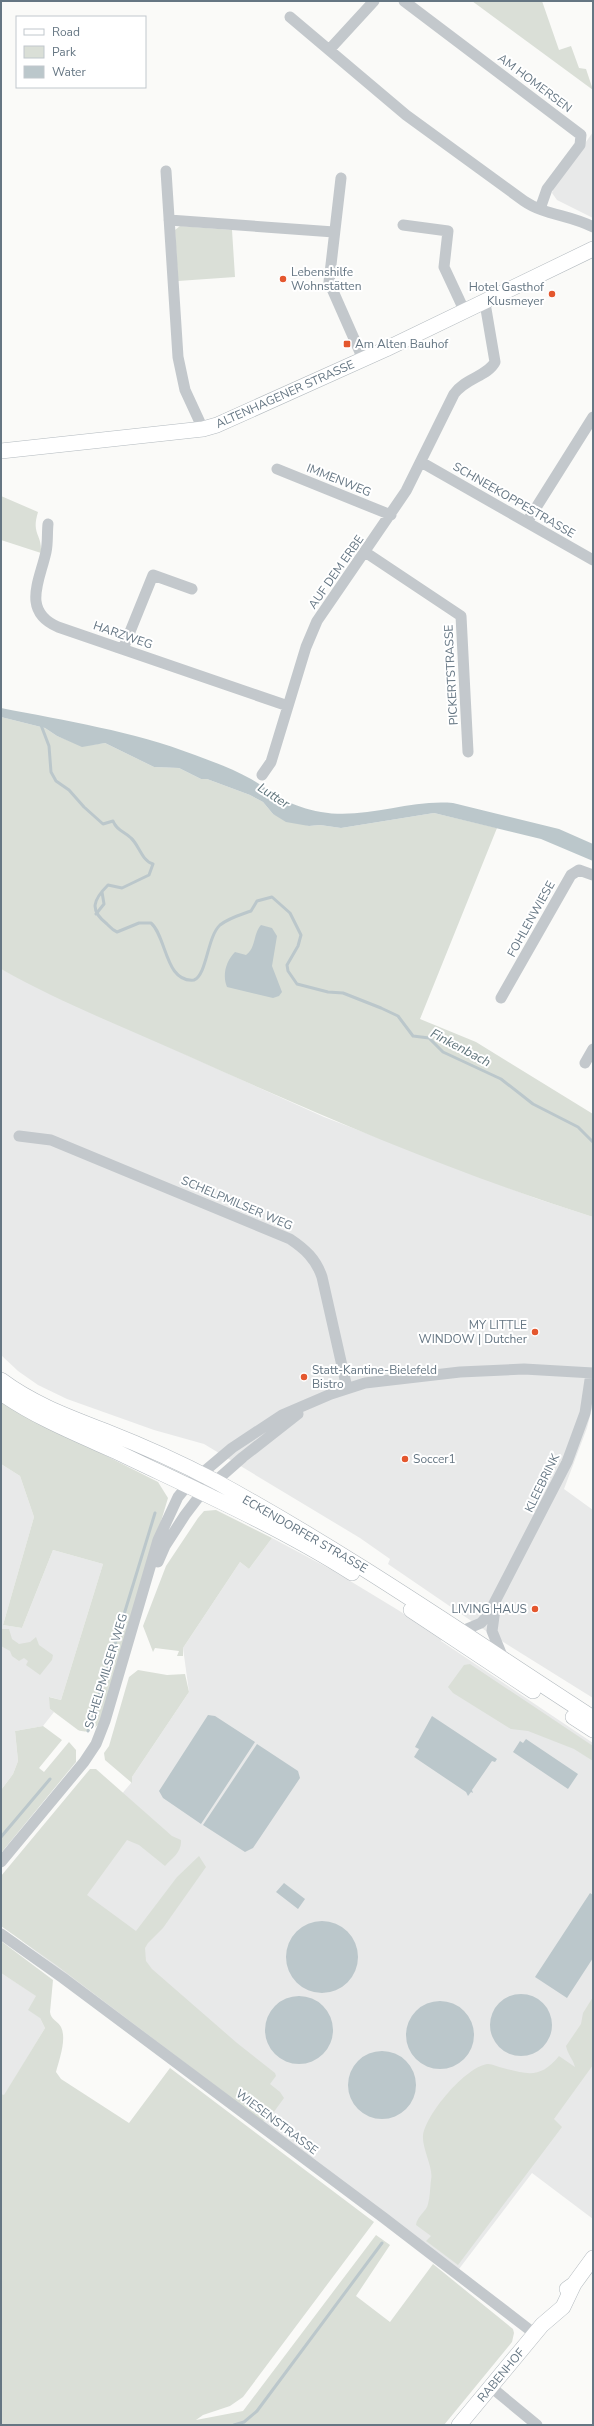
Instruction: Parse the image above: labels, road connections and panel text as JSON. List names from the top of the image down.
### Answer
{
  "streets": {
    "main road": ["ALTENHAGENER STRASSE", "ECKENDORFER STRASSE", "RABENHOF"],
    "street": [
      "AM HOMERSEN",
      "IMMENWEG",
      "SCHNEEKOPPESTRASSE",
      "AUF DEM ERBE",
      "HARZWEG",
      "PICKERTSTRASSE",
      "FOHLENWIESE",
      "SCHELPMILSER WEG",
      "KLEEBRINK",
      "WIESENSTRASSE"
    ]
  },
  "crossings": [
    ["ALTENHAGENER STRASSE", "AUF DEM ERBE"],
    ["IMMENWEG", "AUF DEM ERBE"],
    ["SCHNEEKOPPESTRASSE", "AUF DEM ERBE"],
    ["AUF DEM ERBE", "HARZWEG"],
    ["AUF DEM ERBE", "PICKERTSTRASSE"],
    ["SCHELPMILSER WEG", "KLEEBRINK"],
    ["SCHELPMILSER WEG", "ECKENDORFER STRASSE"],
    ["KLEEBRINK", "ECKENDORFER STRASSE"],
    ["WIESENSTRASSE", "RABENHOF"]
  ],
  "water": ["Lutter", "Finkenbach"],
  "places": {
    "other": [
      "Lebenshilfe Wohnstätten",
      "Hotel Gasthof Klusmeyer",
      "MY LITTLE WINDOW | Dutcher",
      "Statt-Kantine-Bielefeld Bistro",
      "Soccer1",
      "LIVING HAUS"
    ],
    "transit": ["Am Alten Bauhof"]
  },
  "legend": ["Road", "Park", "Water"]
}
